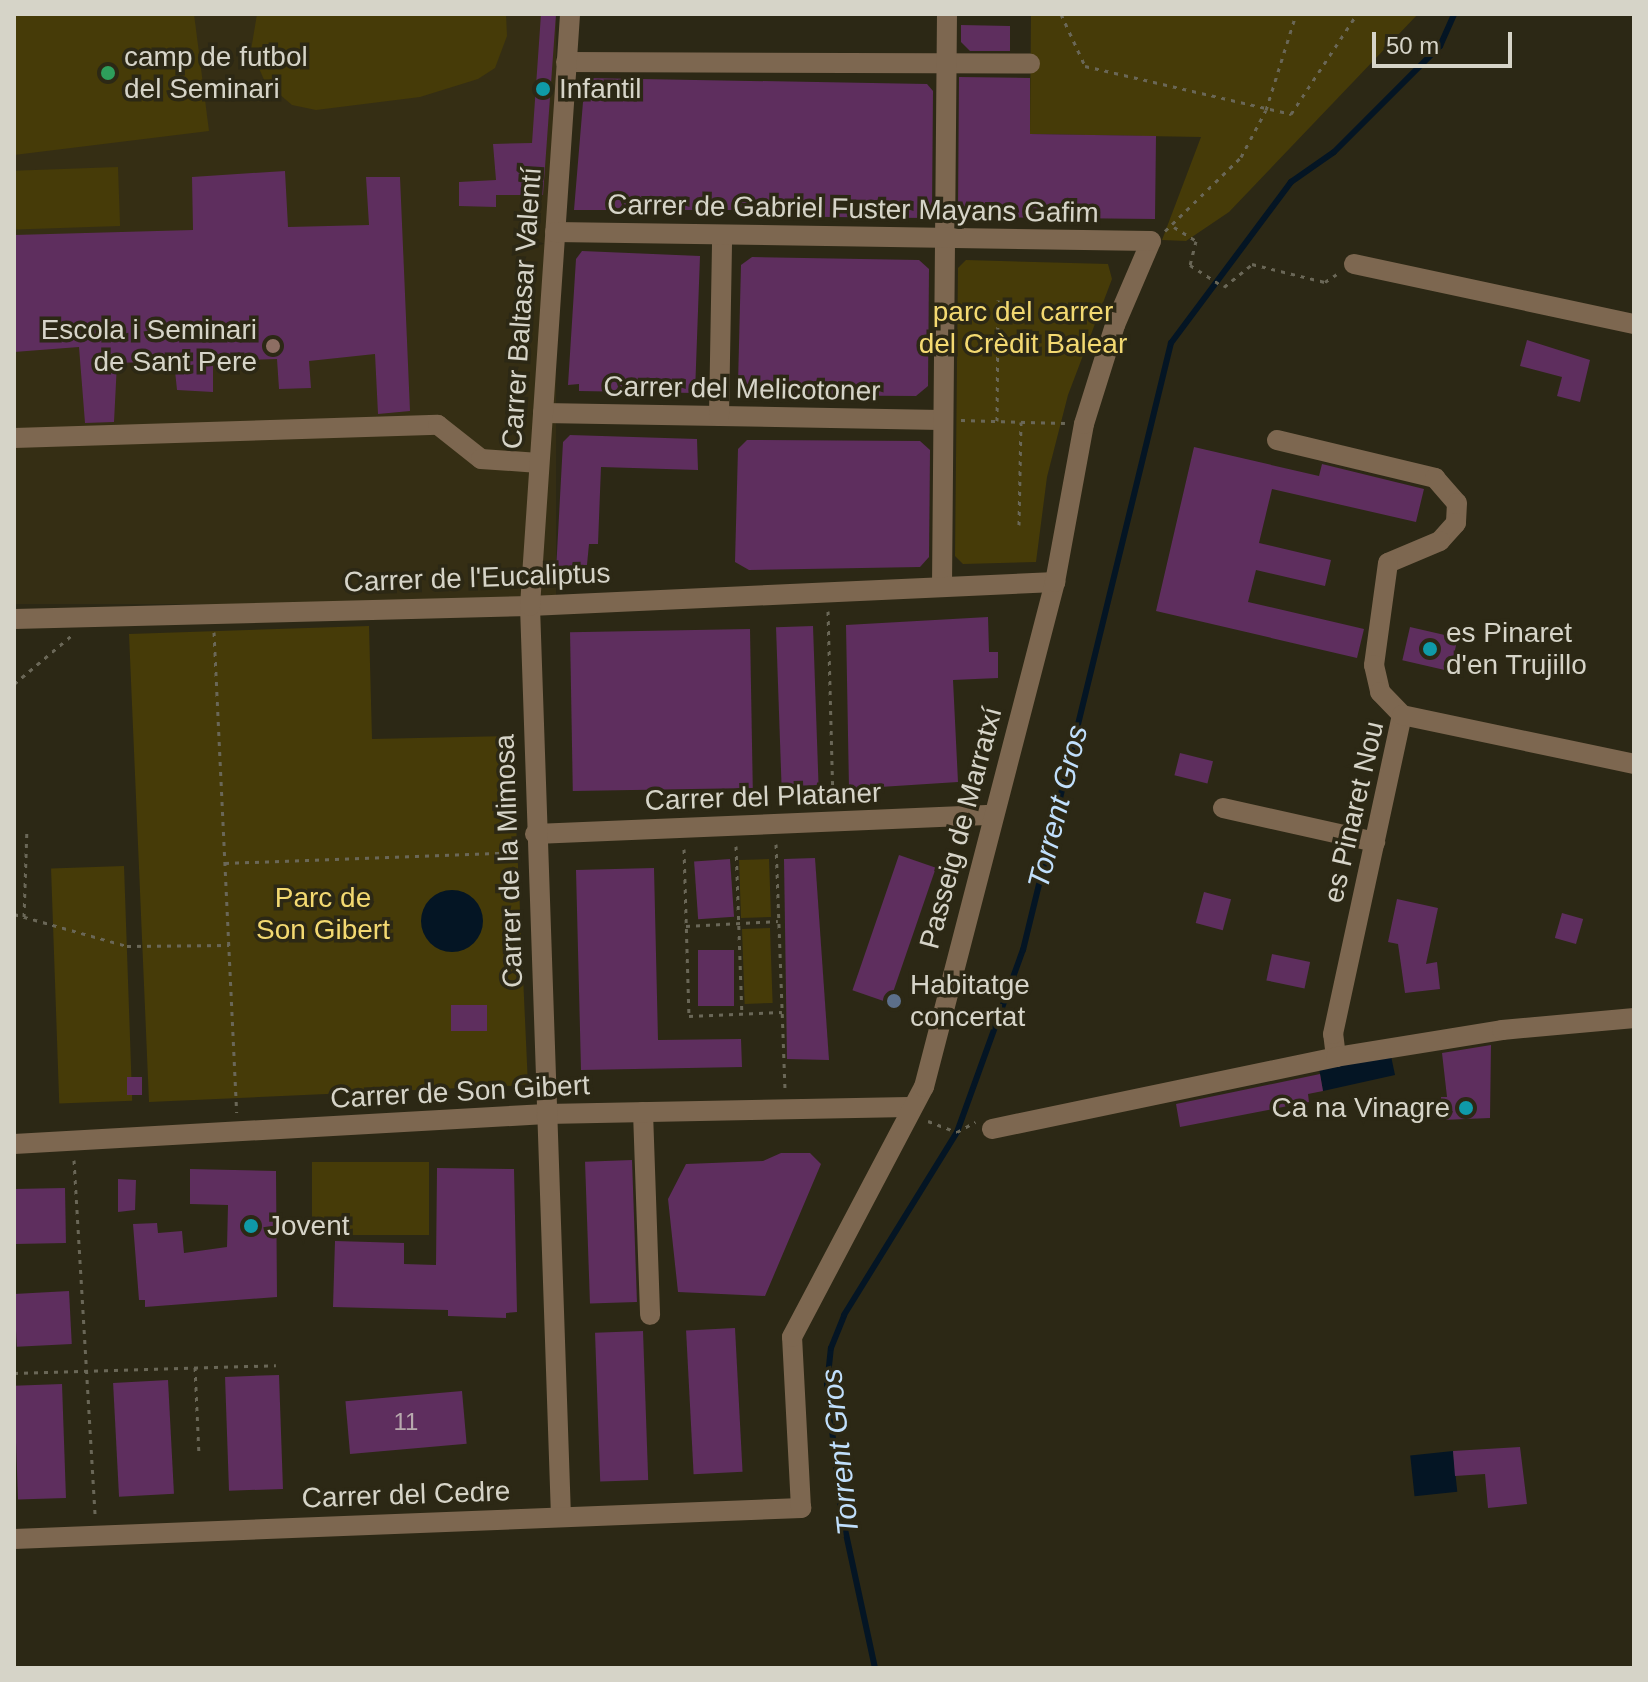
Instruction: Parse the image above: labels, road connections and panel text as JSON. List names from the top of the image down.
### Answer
{
  "streets": {
    "street": [
      "Carrer de Gabriel Fuster Mayans Gafim",
      "Carrer Baltasar Valentí",
      "Carrer del Melicotoner",
      "Carrer de l'Eucaliptus",
      "Carrer del Plataner",
      "es Pinaret Nou",
      "Passeig de Marratxí",
      "Carrer de la Mimosa",
      "Carrer de Son Gibert",
      "Carrer del Cedre"
    ]
  },
  "crossings": [
    ["Carrer de Gabriel Fuster Mayans Gafim", "Carrer Baltasar Valentí"],
    ["Carrer de Gabriel Fuster Mayans Gafim", "Passeig de Marratxí"],
    ["Carrer Baltasar Valentí", "Carrer del Melicotoner"],
    ["Carrer Baltasar Valentí", "Carrer de l'Eucaliptus"],
    ["Carrer Baltasar Valentí", "Carrer de la Mimosa"],
    ["Carrer de l'Eucaliptus", "Passeig de Marratxí"],
    ["Carrer de l'Eucaliptus", "Carrer de la Mimosa"],
    ["Carrer del Plataner", "Passeig de Marratxí"],
    ["Carrer del Plataner", "Carrer de la Mimosa"],
    ["Passeig de Marratxí", "Carrer de Son Gibert"],
    ["Passeig de Marratxí", "Carrer del Cedre"],
    ["Carrer de la Mimosa", "Carrer de Son Gibert"],
    ["Carrer de la Mimosa", "Carrer del Cedre"]
  ],
  "water": ["Torrent Gros"],
  "parks": ["parc del carrer del Crèdit Balear", "Parc de Son Gibert"],
  "places": [
    "camp de futbol del Seminari",
    "Infantil",
    "Escola i Seminari de Sant Pere",
    "es Pinaret d'en Trujillo",
    "Habitatge concertat",
    "Ca na Vinagre",
    "Jovent"
  ],
  "house_numbers": ["11"],
  "scale_bar": "50 m"
}
